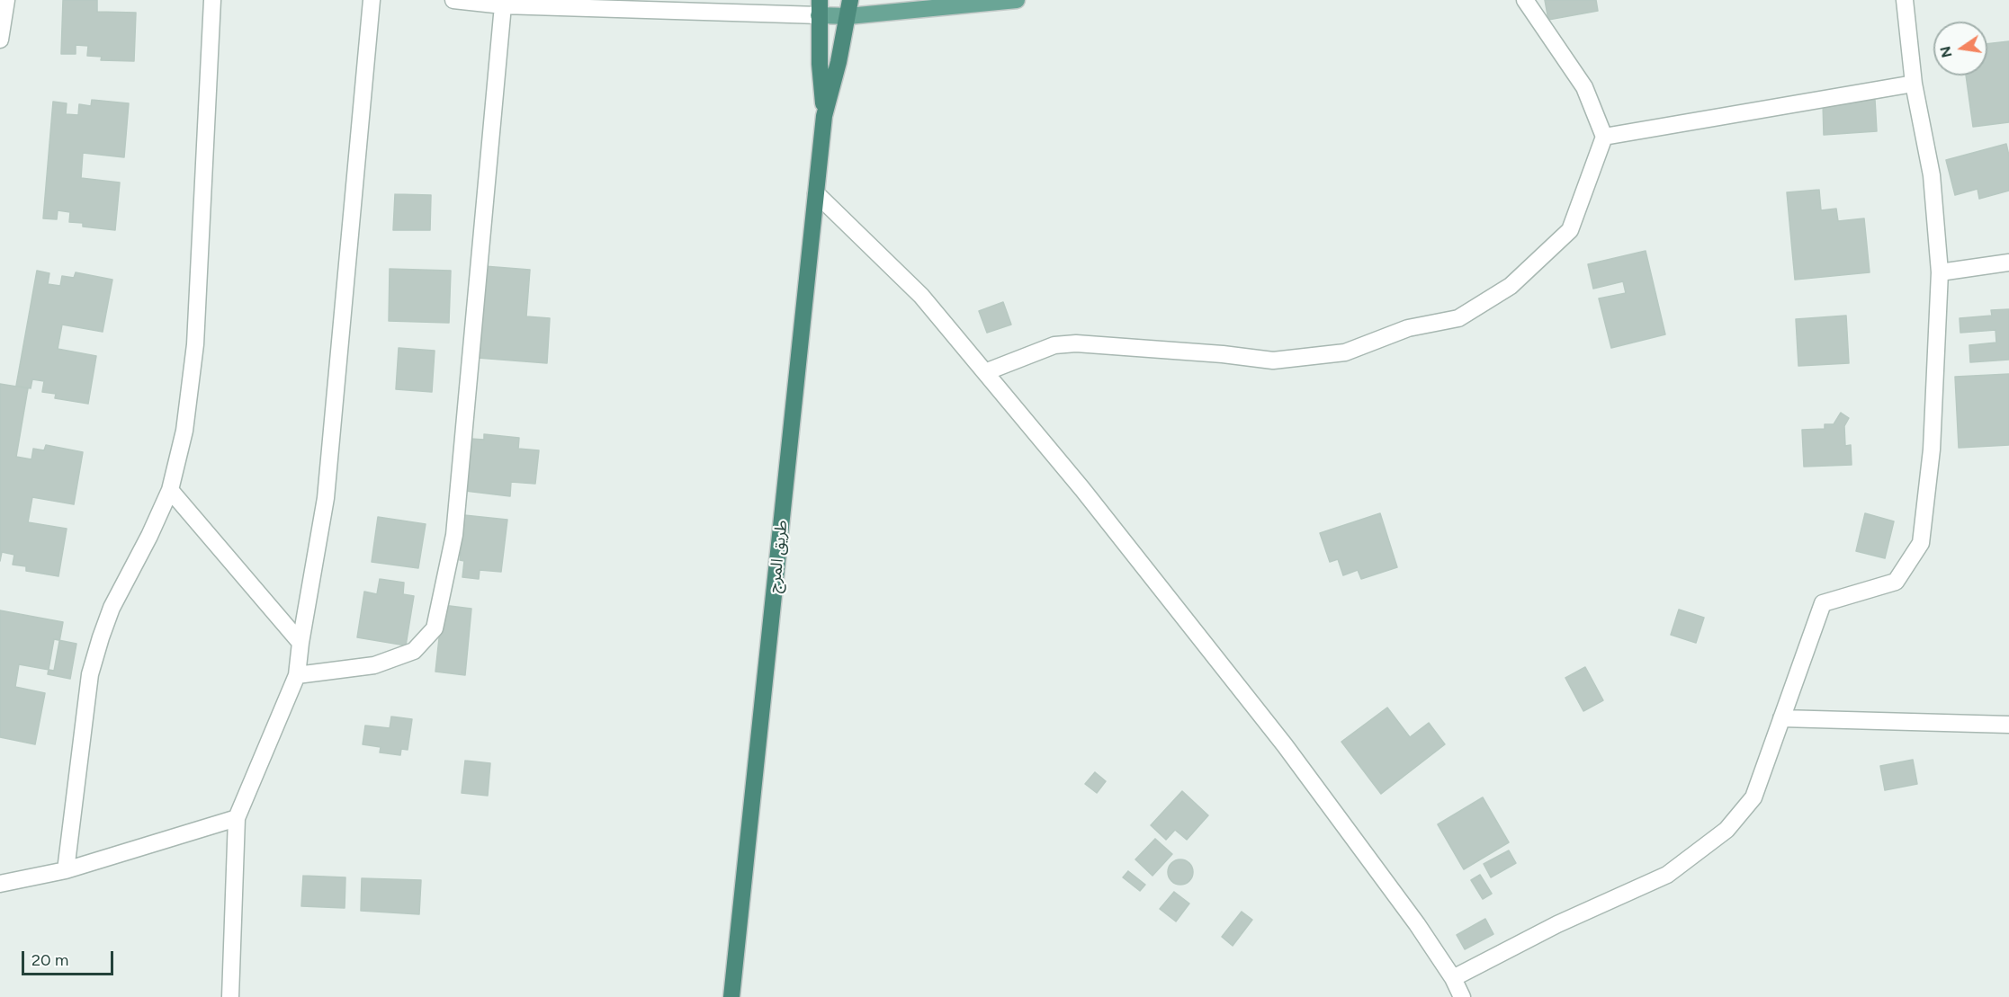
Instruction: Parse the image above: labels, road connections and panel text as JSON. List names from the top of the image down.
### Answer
{
  "streets": {
    "highway": ["طريق المرج"]
  },
  "scale_bar": "20 m",
  "north": "left"
}
